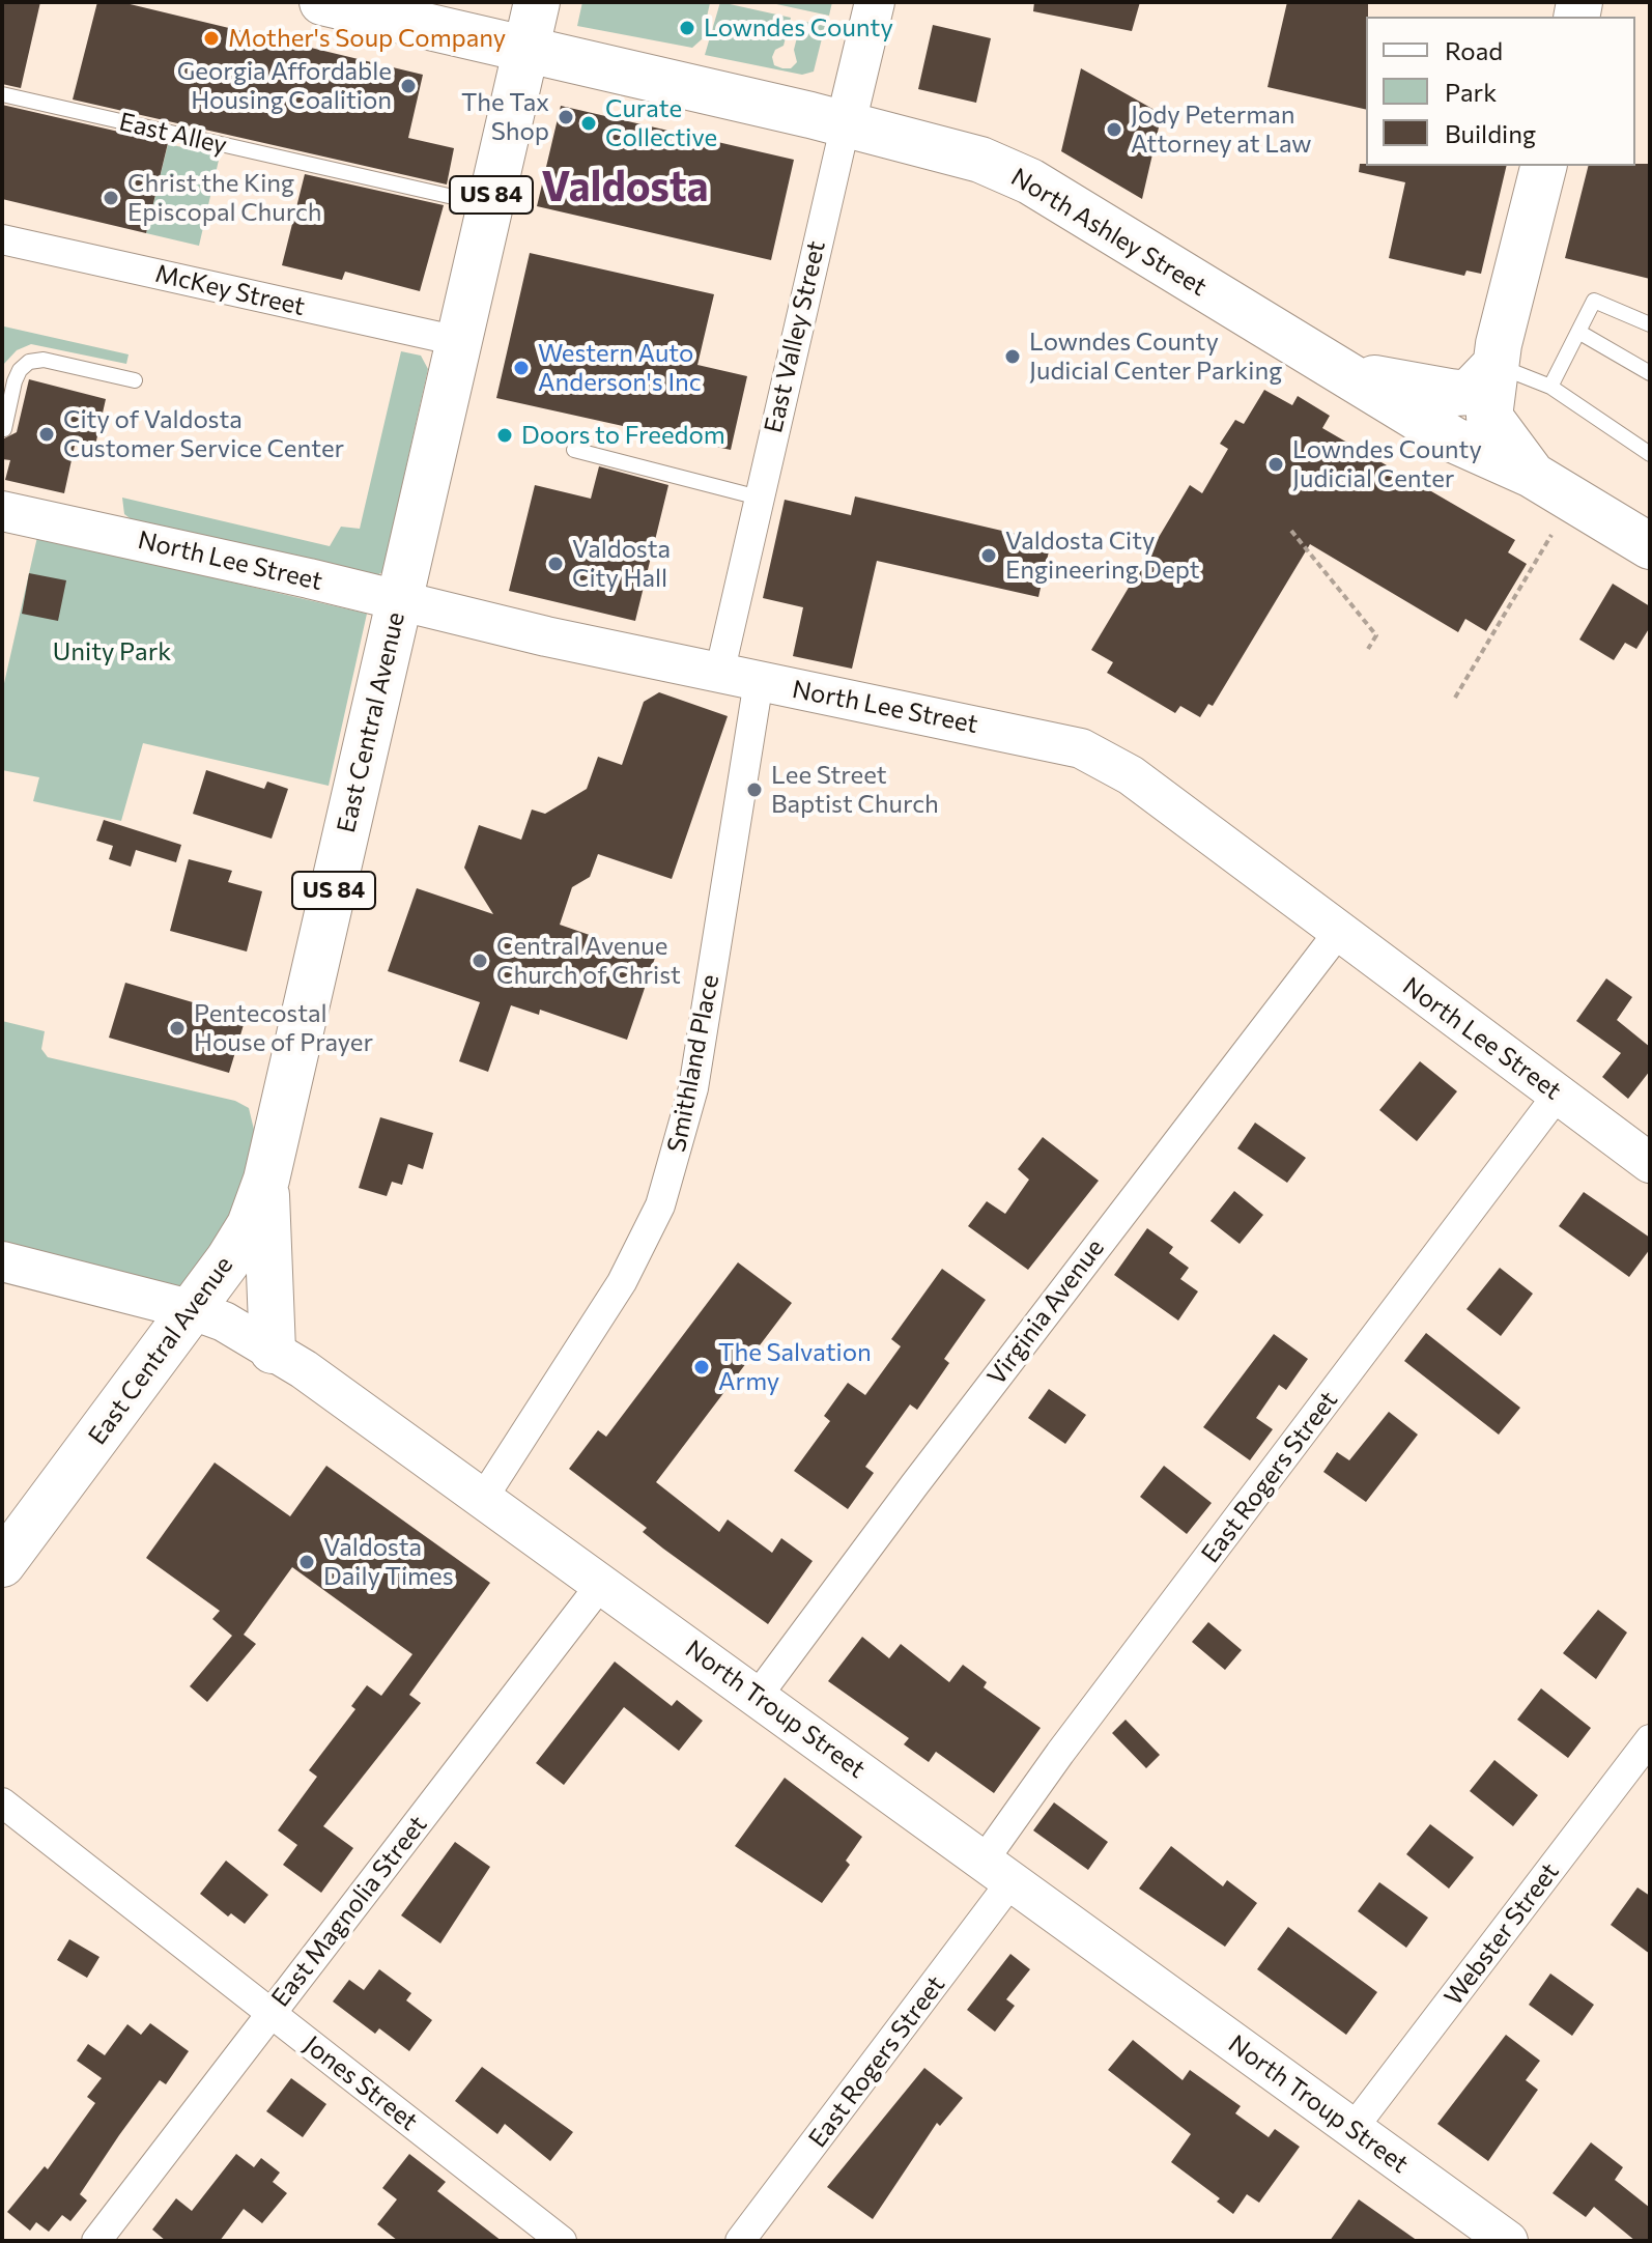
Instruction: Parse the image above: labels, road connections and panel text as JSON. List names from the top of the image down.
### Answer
{
  "streets": {
    "main road": ["US 84", "North Ashley Street", "East Central Avenue"],
    "street": [
      "McKey Street",
      "East Valley Street",
      "North Lee Street",
      "Smithland Place",
      "Virginia Avenue",
      "East Rogers Street",
      "North Troup Street",
      "East Magnolia Street",
      "Webster Street",
      "Jones Street"
    ],
    "lane": ["East Alley"]
  },
  "crossings": [
    ["East Alley", "US 84"],
    ["US 84", "North Ashley Street"],
    ["US 84", "McKey Street"],
    ["US 84", "East Central Avenue"],
    ["North Ashley Street", "East Valley Street"],
    ["McKey Street", "East Central Avenue"],
    ["East Valley Street", "North Lee Street"],
    ["North Lee Street", "East Central Avenue"],
    ["North Lee Street", "Smithland Place"],
    ["North Lee Street", "Virginia Avenue"],
    ["North Lee Street", "East Rogers Street"],
    ["East Central Avenue", "North Troup Street"],
    ["Smithland Place", "North Troup Street"],
    ["Virginia Avenue", "North Troup Street"],
    ["East Rogers Street", "North Troup Street"],
    ["North Troup Street", "East Magnolia Street"],
    ["North Troup Street", "Webster Street"],
    ["East Magnolia Street", "Jones Street"]
  ],
  "districts": ["Valdosta"],
  "parks": ["Unity Park"],
  "places": [
    "Lowndes County",
    "Mother's Soup Company",
    "Georgia Affordable Housing Coalition",
    "The Tax Shop",
    "Curate Collective",
    "Jody Peterman Attorney at Law",
    "Christ the King Episcopal Church",
    "Lowndes County Judicial Center Parking",
    "Western Auto Anderson's Inc",
    "City of Valdosta Customer Service Center",
    "Doors to Freedom",
    "Lowndes County Judicial Center",
    "Valdosta City Engineering Dept",
    "Valdosta City Hall",
    "Lee Street Baptist Church",
    "Central Avenue Church of Christ",
    "Pentecostal House of Prayer",
    "The Salvation Army",
    "Valdosta Daily Times"
  ],
  "legend": ["Road", "Park", "Building"]
}
